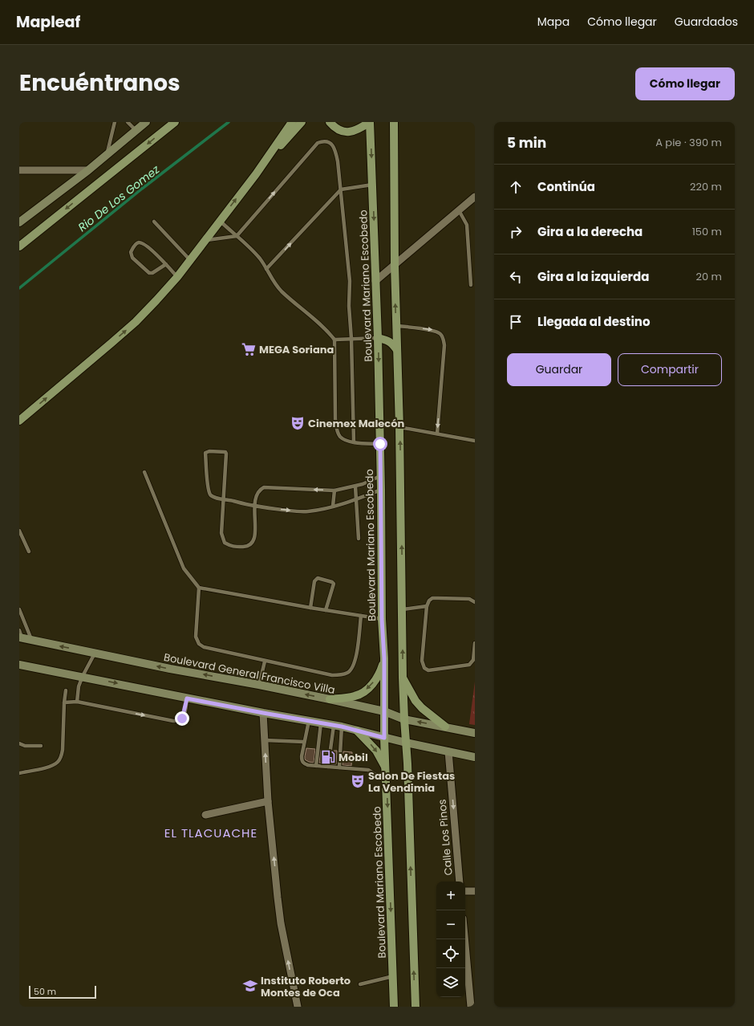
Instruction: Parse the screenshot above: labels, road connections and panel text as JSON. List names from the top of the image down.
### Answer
{
  "streets": {
    "main road": ["Boulevard Mariano Escobedo", "Boulevard General Francisco Villa"],
    "street": ["Calle Los Pinos"]
  },
  "crossings": [
    ["Boulevard Mariano Escobedo", "Boulevard General Francisco Villa"]
  ],
  "one_way": ["Calle Los Pinos"],
  "districts": ["EL TLACUACHE"],
  "water": ["Rio De Los Gomez"],
  "places": {
    "supermarket": ["MEGA Soriana"],
    "theatre": ["Cinemex Malecón", "Salon De Fiestas La Vendimia"],
    "fuel station": ["Mobil"],
    "school or university": ["Instituto Roberto Montes de Oca"]
  },
  "scale_bar": "50 m",
  "page": {
    "header": "Mapleaf",
    "nav": ["Mapa", "Cómo llegar", "Guardados"],
    "title": "Encuéntranos",
    "buttons": [
      "Cómo llegar",
      ["Guardar", "Compartir"]
    ],
    "heading": ["5 min", "A pie · 390 m"],
    "list": [
      ["Continúa", "220 m"],
      ["Gira a la derecha", "150 m"],
      ["Gira a la izquierda", "20 m"],
      "Llegada al destino"
    ],
    "map_buttons": ["+", "−"],
    "scale": "50 m"
  }
}
